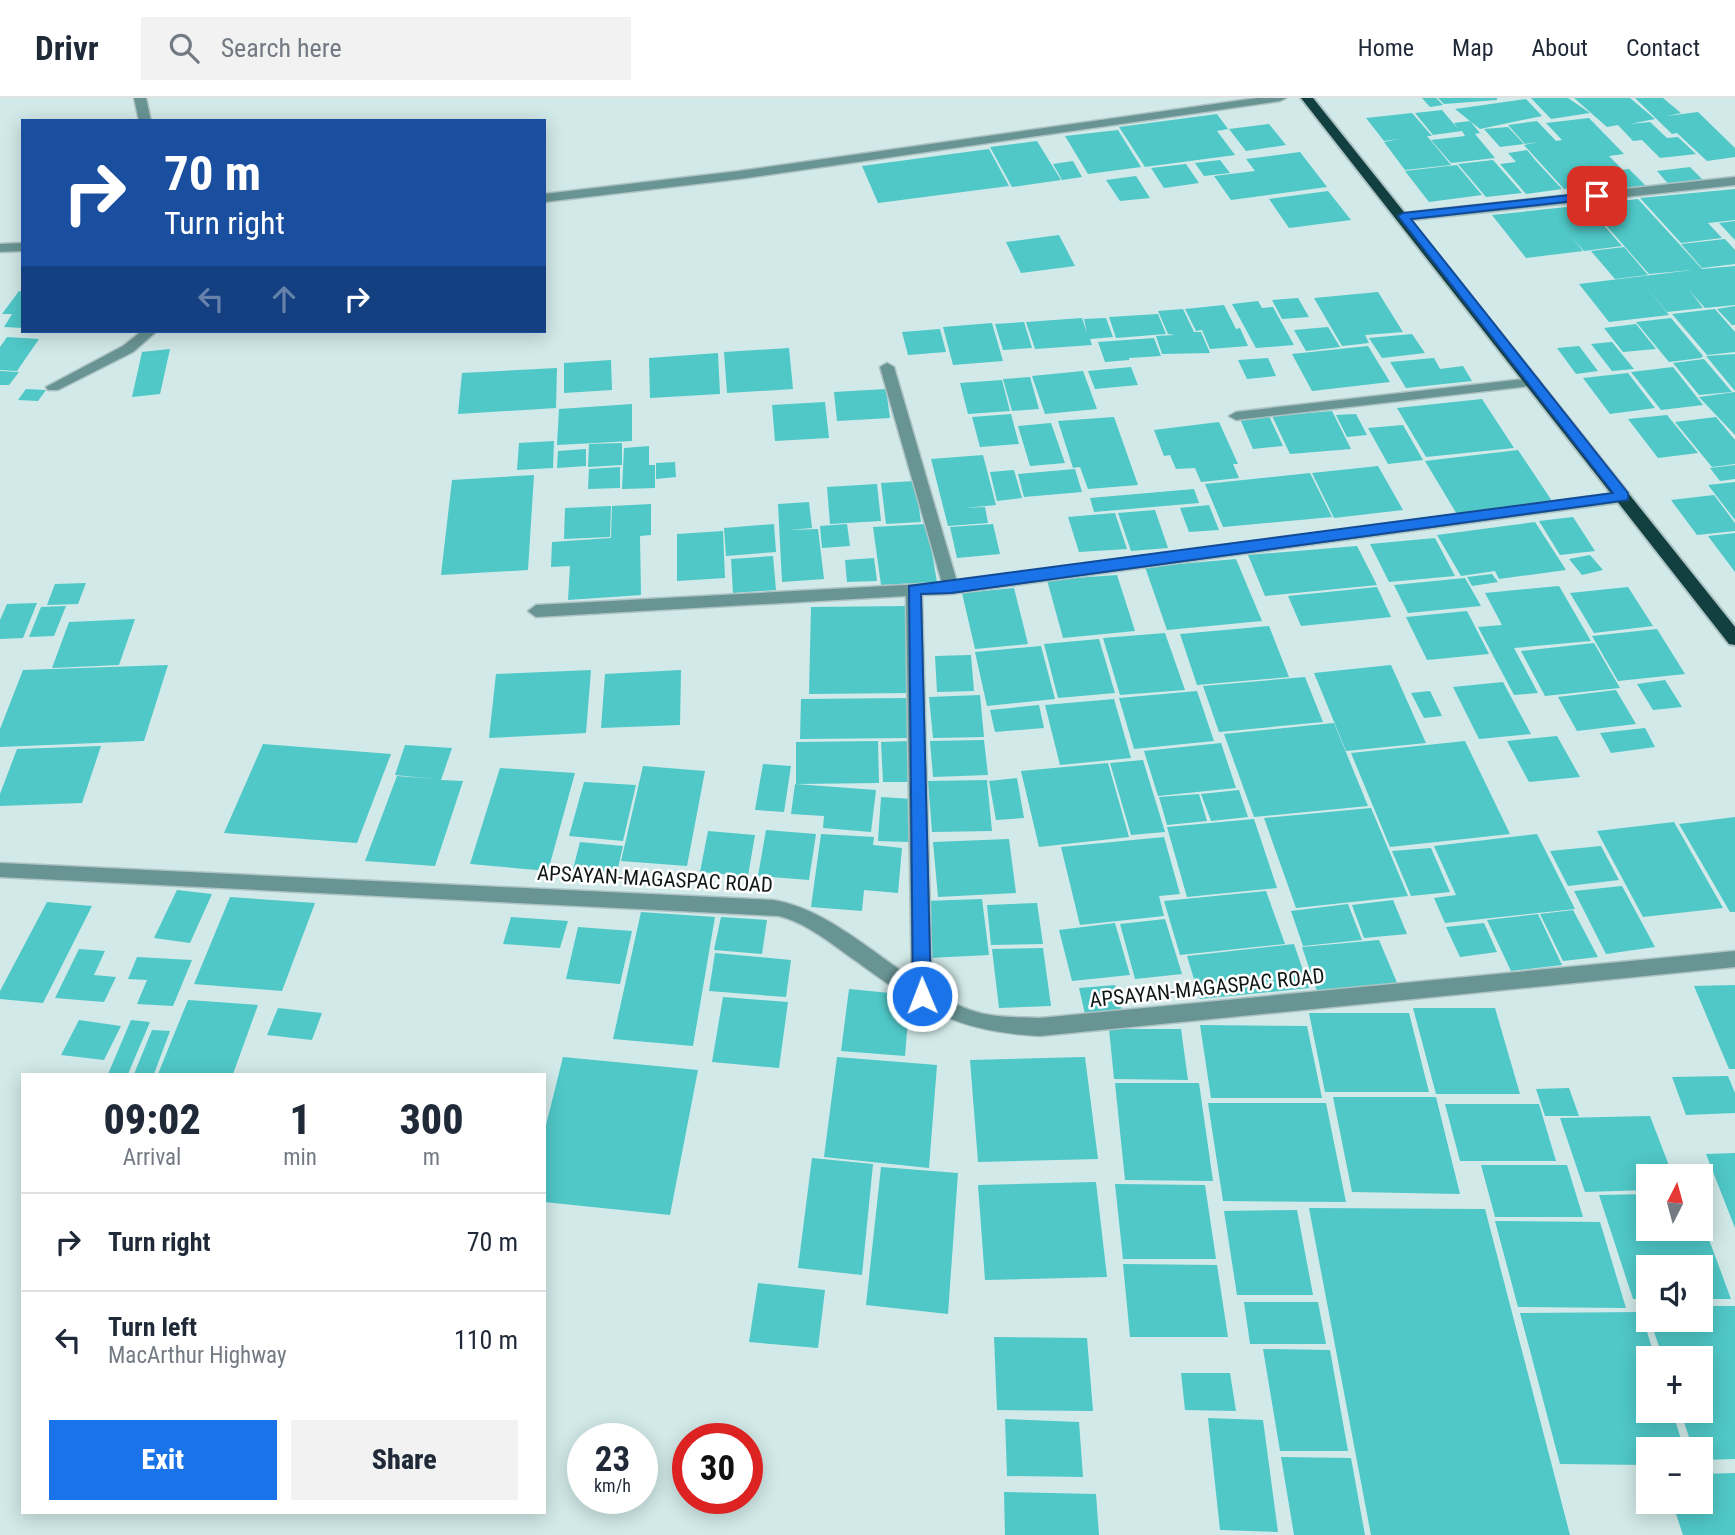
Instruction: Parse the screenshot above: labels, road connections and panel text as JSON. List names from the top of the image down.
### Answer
{
  "streets": {
    "street": ["APSAYAN-MAGASPAC ROAD"]
  },
  "north": "top",
  "page": {
    "header": "Drivr",
    "search": "Search here",
    "nav": [
      "Home",
      "Map",
      "About",
      "Contact"
    ],
    "turn": ["70 m", "Turn right"],
    "eta": [
      "09:02",
      "Arrival",
      "1",
      "min",
      "300",
      "m"
    ],
    "map_buttons": ["+", "−"],
    "list": [
      {
        "name": "Turn right",
        "value": "70 m"
      },
      {
        "name": "Turn left",
        "note": "MacArthur Highway",
        "value": "110 m"
      }
    ],
    "buttons": ["Exit", "Share"],
    "speed": "23 km/h",
    "limit": "30"
  }
}
